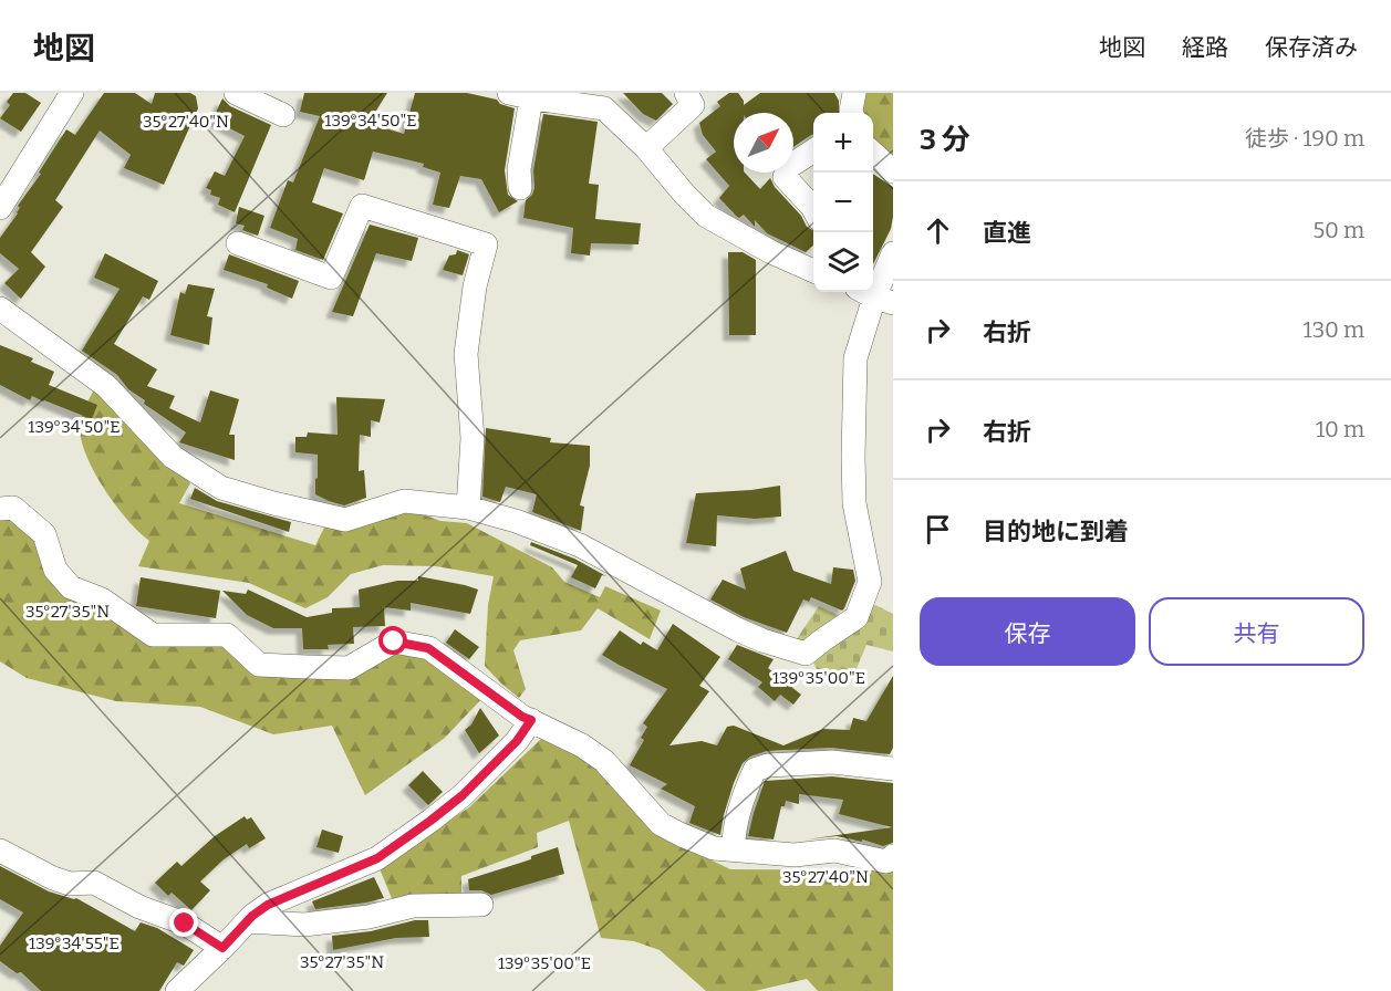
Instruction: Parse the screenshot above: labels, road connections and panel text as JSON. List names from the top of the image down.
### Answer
{
  "north": "top right",
  "page": {
    "header": "地図",
    "nav": ["地図", "経路", "保存済み"],
    "heading": ["3 分", "徒歩 · 190 m"],
    "map_buttons": ["+", "−"],
    "list": [
      ["直進", "50 m"],
      ["右折", "130 m"],
      ["右折", "10 m"],
      "目的地に到着"
    ],
    "buttons": ["保存", "共有"]
  },
  "coordinates": [
    "139°34'50\"E",
    "35°27'40\"N",
    "35°27'35\"N",
    "139°35'00\"E",
    "139°34'55\"E"
  ]
}
